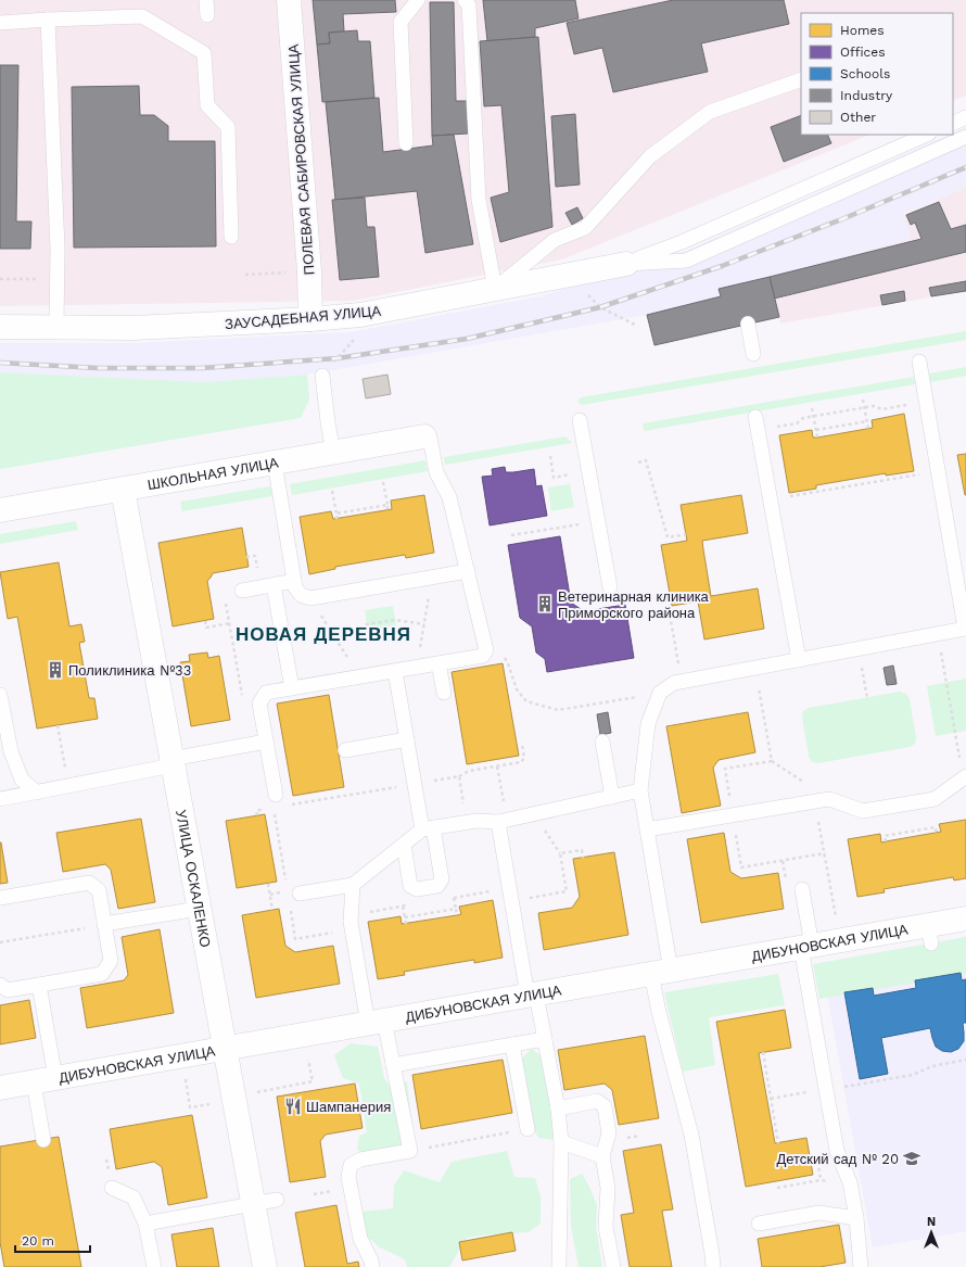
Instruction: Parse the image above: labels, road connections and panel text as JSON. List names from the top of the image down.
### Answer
{
  "streets": {
    "street": [
      "ПОЛЕВАЯ САБИРОВСКАЯ УЛИЦА",
      "ЗАУСАДЕБНАЯ УЛИЦА",
      "ШКОЛЬНАЯ УЛИЦА",
      "УЛИЦА ОСКАЛЕНКО",
      "ДИБУНОВСКАЯ УЛИЦА"
    ]
  },
  "crossings": [
    ["ПОЛЕВАЯ САБИРОВСКАЯ УЛИЦА", "ЗАУСАДЕБНАЯ УЛИЦА"],
    ["ШКОЛЬНАЯ УЛИЦА", "УЛИЦА ОСКАЛЕНКО"],
    ["УЛИЦА ОСКАЛЕНКО", "ДИБУНОВСКАЯ УЛИЦА"]
  ],
  "districts": ["НОВАЯ ДЕРЕВНЯ"],
  "places": {
    "building": ["Ветеринарная клиника Приморского района", "Поликлиника №33"],
    "restaurant": ["Шампанерия"],
    "school or university": ["Детский сад № 20"]
  },
  "legend": [
    "Homes",
    "Offices",
    "Schools",
    "Industry",
    "Other"
  ],
  "scale_bar": "20 m",
  "north": "top"
}
